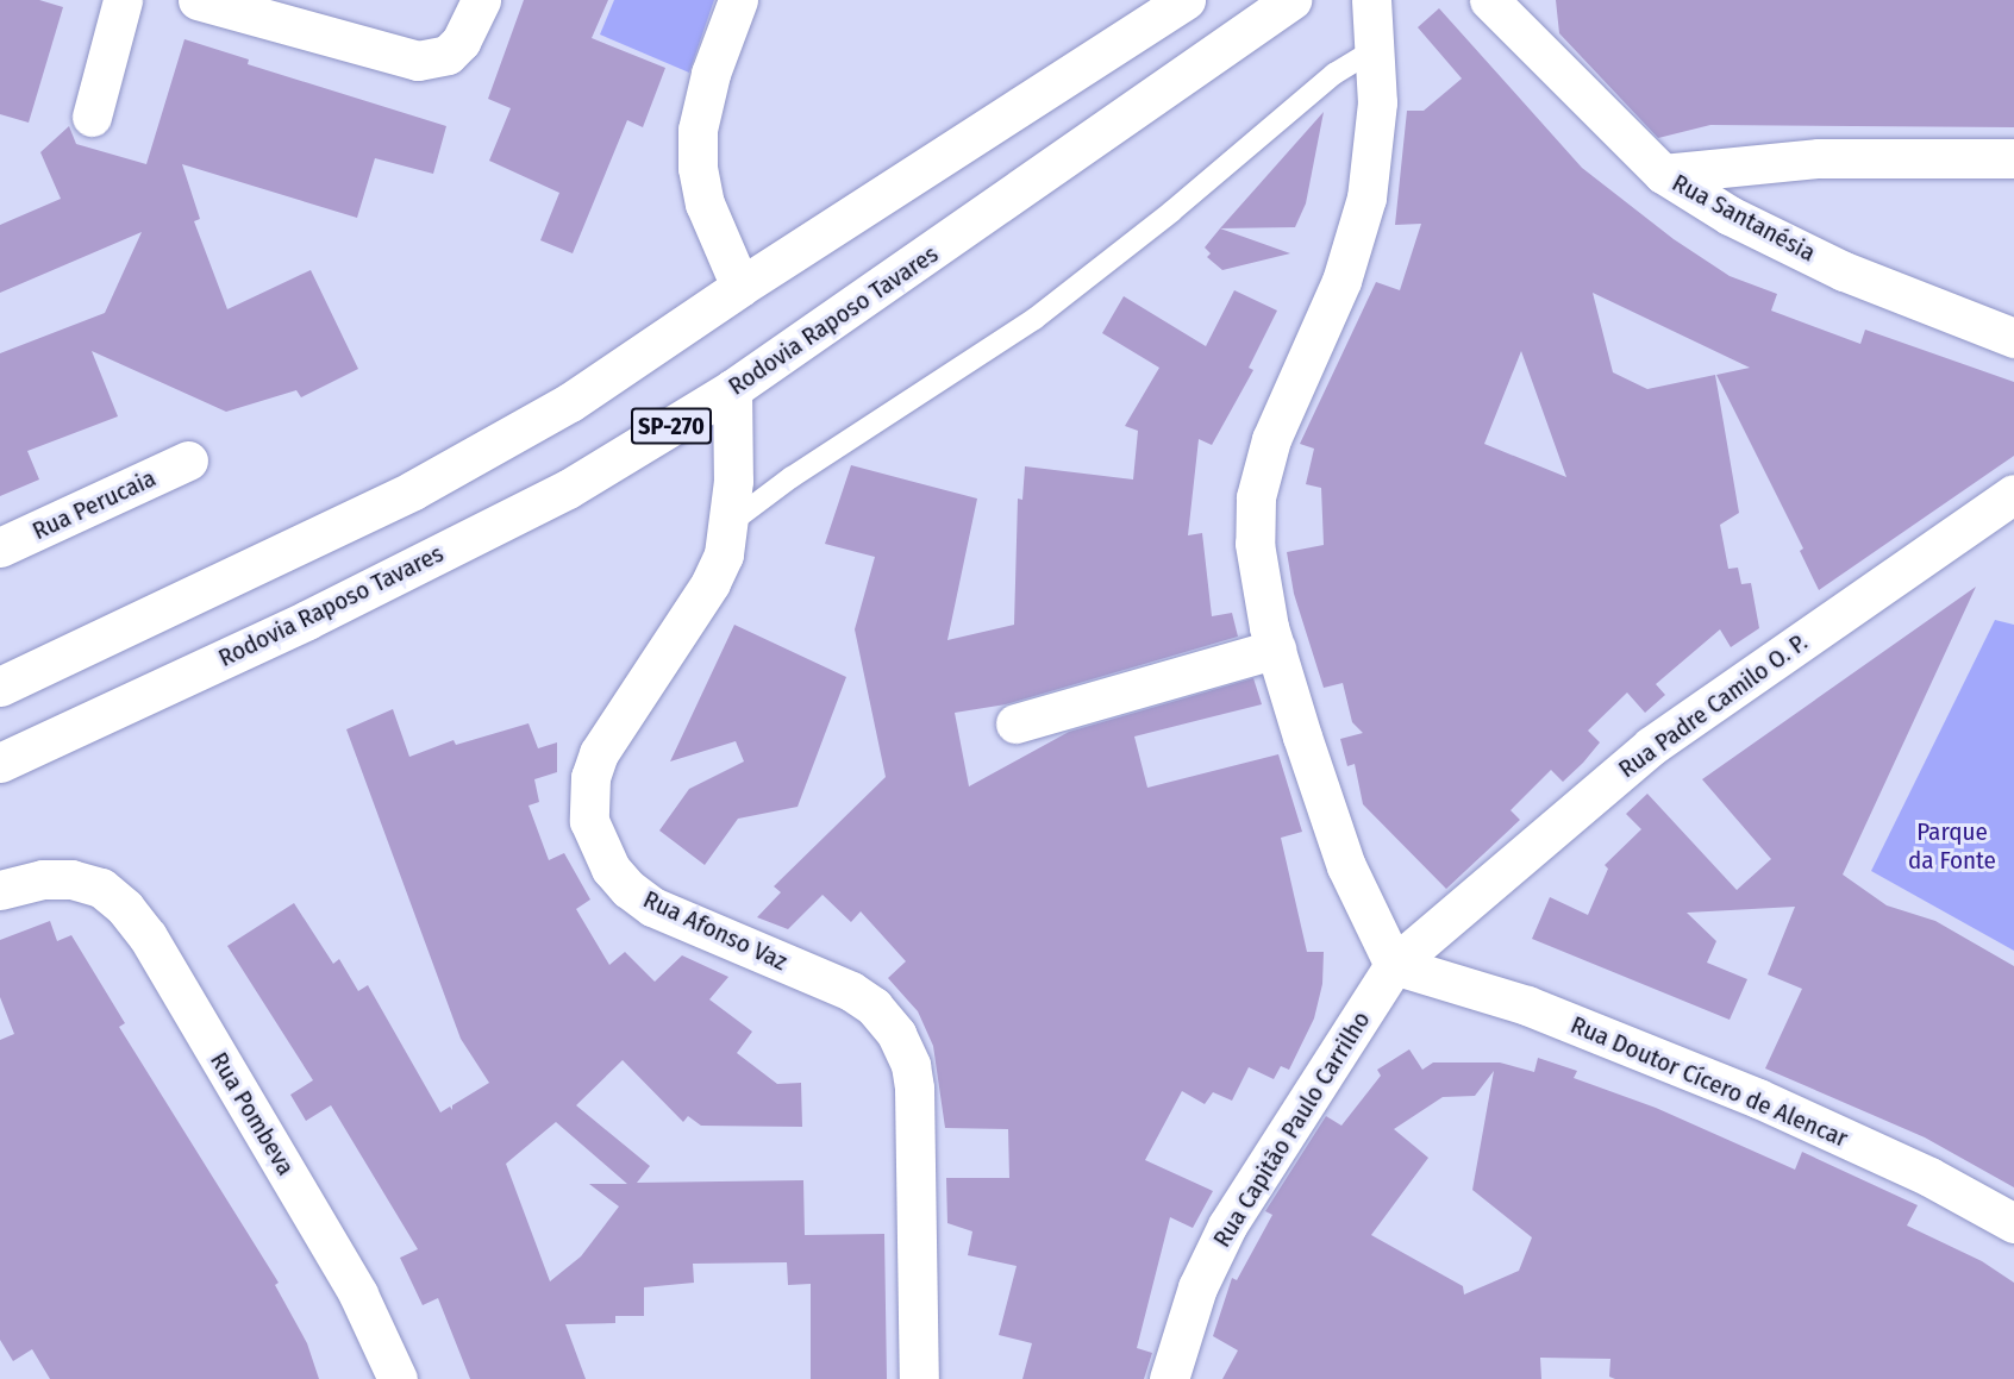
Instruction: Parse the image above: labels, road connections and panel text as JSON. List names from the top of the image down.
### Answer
{
  "streets": {
    "main road": [
      "Rua Santanésia",
      "Rodovia Raposo Tavares",
      "SP-270",
      "Rua Perucaia",
      "Rua Padre Camilo O. P.",
      "Rua Afonso Vaz",
      "Rua Doutor Cícero de Alencar",
      "Rua Pombeva",
      "Rua Capitão Paulo Carrilho"
    ]
  },
  "crossings": [
    ["Rodovia Raposo Tavares", "Rua Afonso Vaz"],
    ["Rua Padre Camilo O. P.", "Rua Doutor Cícero de Alencar"],
    ["Rua Padre Camilo O. P.", "Rua Capitão Paulo Carrilho"],
    ["Rua Doutor Cícero de Alencar", "Rua Capitão Paulo Carrilho"]
  ],
  "parks": ["Parque da Fonte"]
}
